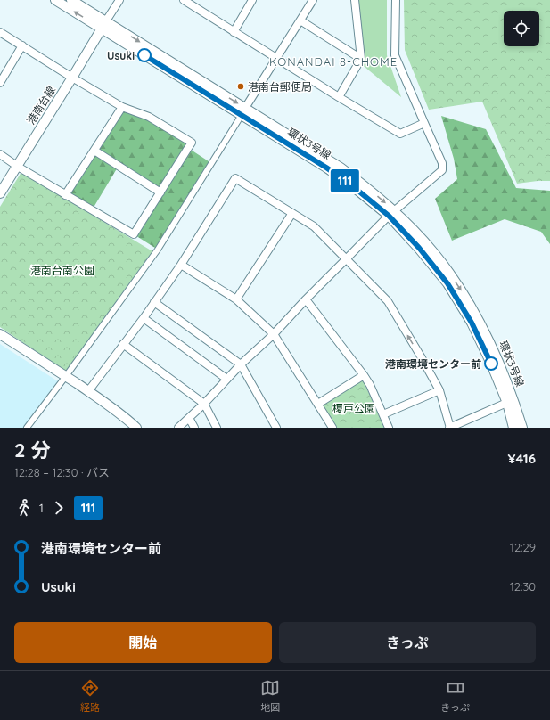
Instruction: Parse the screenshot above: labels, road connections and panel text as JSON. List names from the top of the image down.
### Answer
{
  "streets": {
    "street": ["港南台線", "環状3号線"]
  },
  "crossings": [
    ["港南台線", "環状3号線"]
  ],
  "districts": ["KONANDAI 8-CHOME"],
  "parks": ["港南台南公園", "榎戸公園"],
  "places": ["Usuki", "港南台郵便局", "港南環境センター前"],
  "lines": ["bus line 111"],
  "page": {
    "on_map": "111",
    "heading": ["2 分", "12:28 – 12:30 · バス", "¥416"],
    "legs": ["1", "111"],
    "list": [
      {
        "name": "港南環境センター前",
        "value": "12:29"
      },
      {
        "name": "Usuki",
        "value": "12:30"
      }
    ],
    "buttons": ["開始", "きっぷ"],
    "tabs": ["経路", "地図", "きっぷ"]
  }
}
